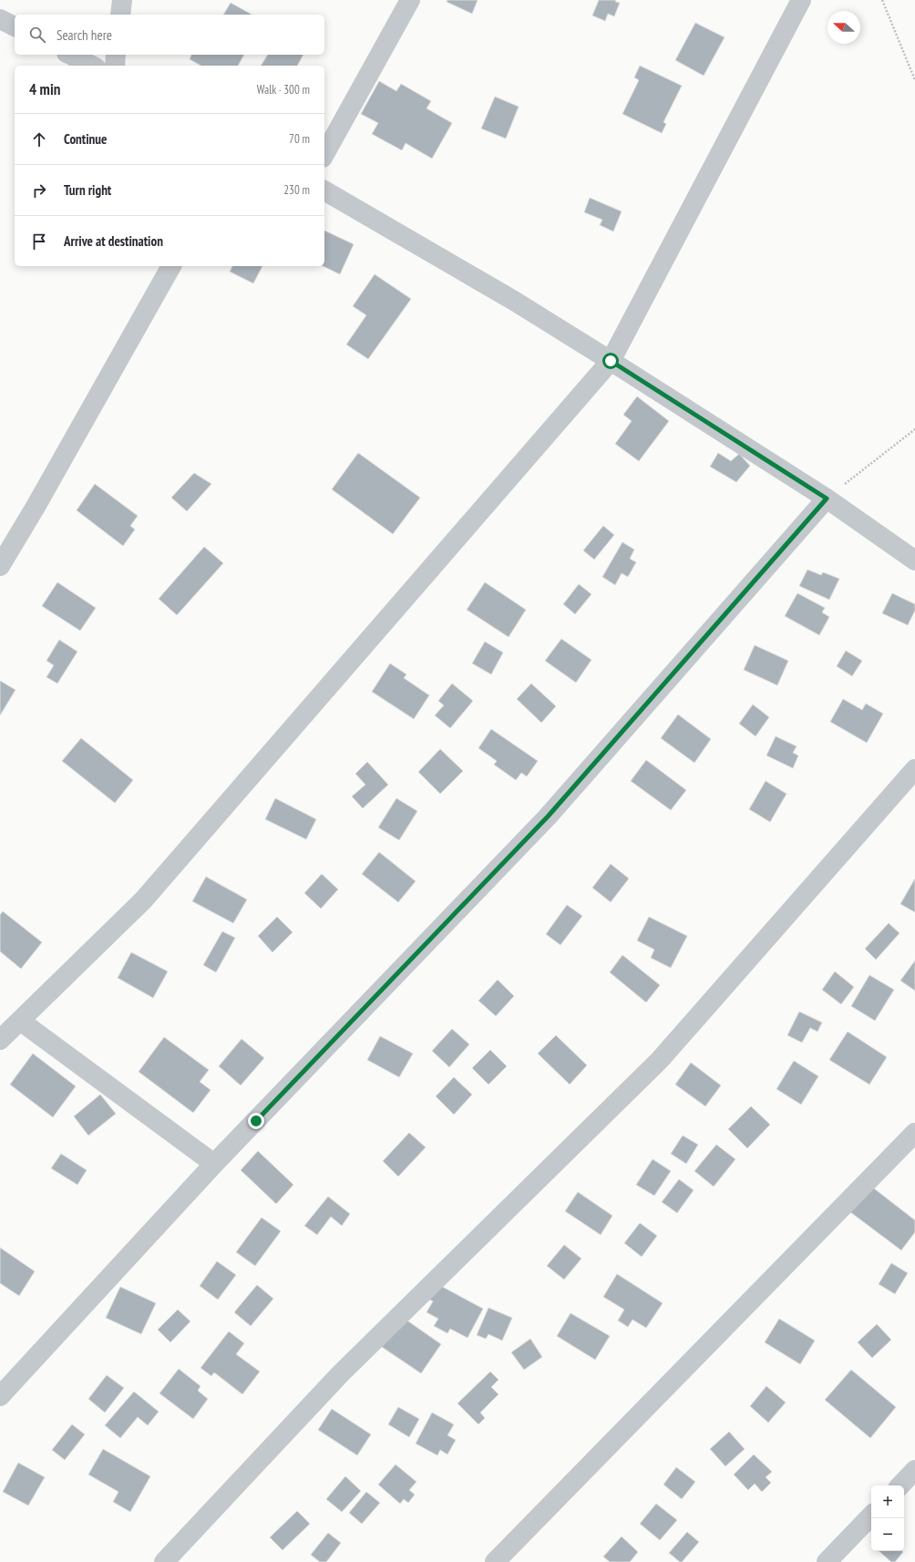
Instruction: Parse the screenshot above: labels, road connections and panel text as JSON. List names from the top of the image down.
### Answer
{
  "north": "left",
  "page": {
    "search": "Search here",
    "heading": ["4 min", "Walk · 300 m"],
    "list": [
      ["Continue", "70 m"],
      ["Turn right", "230 m"],
      "Arrive at destination"
    ],
    "map_buttons": ["+", "−"]
  }
}
